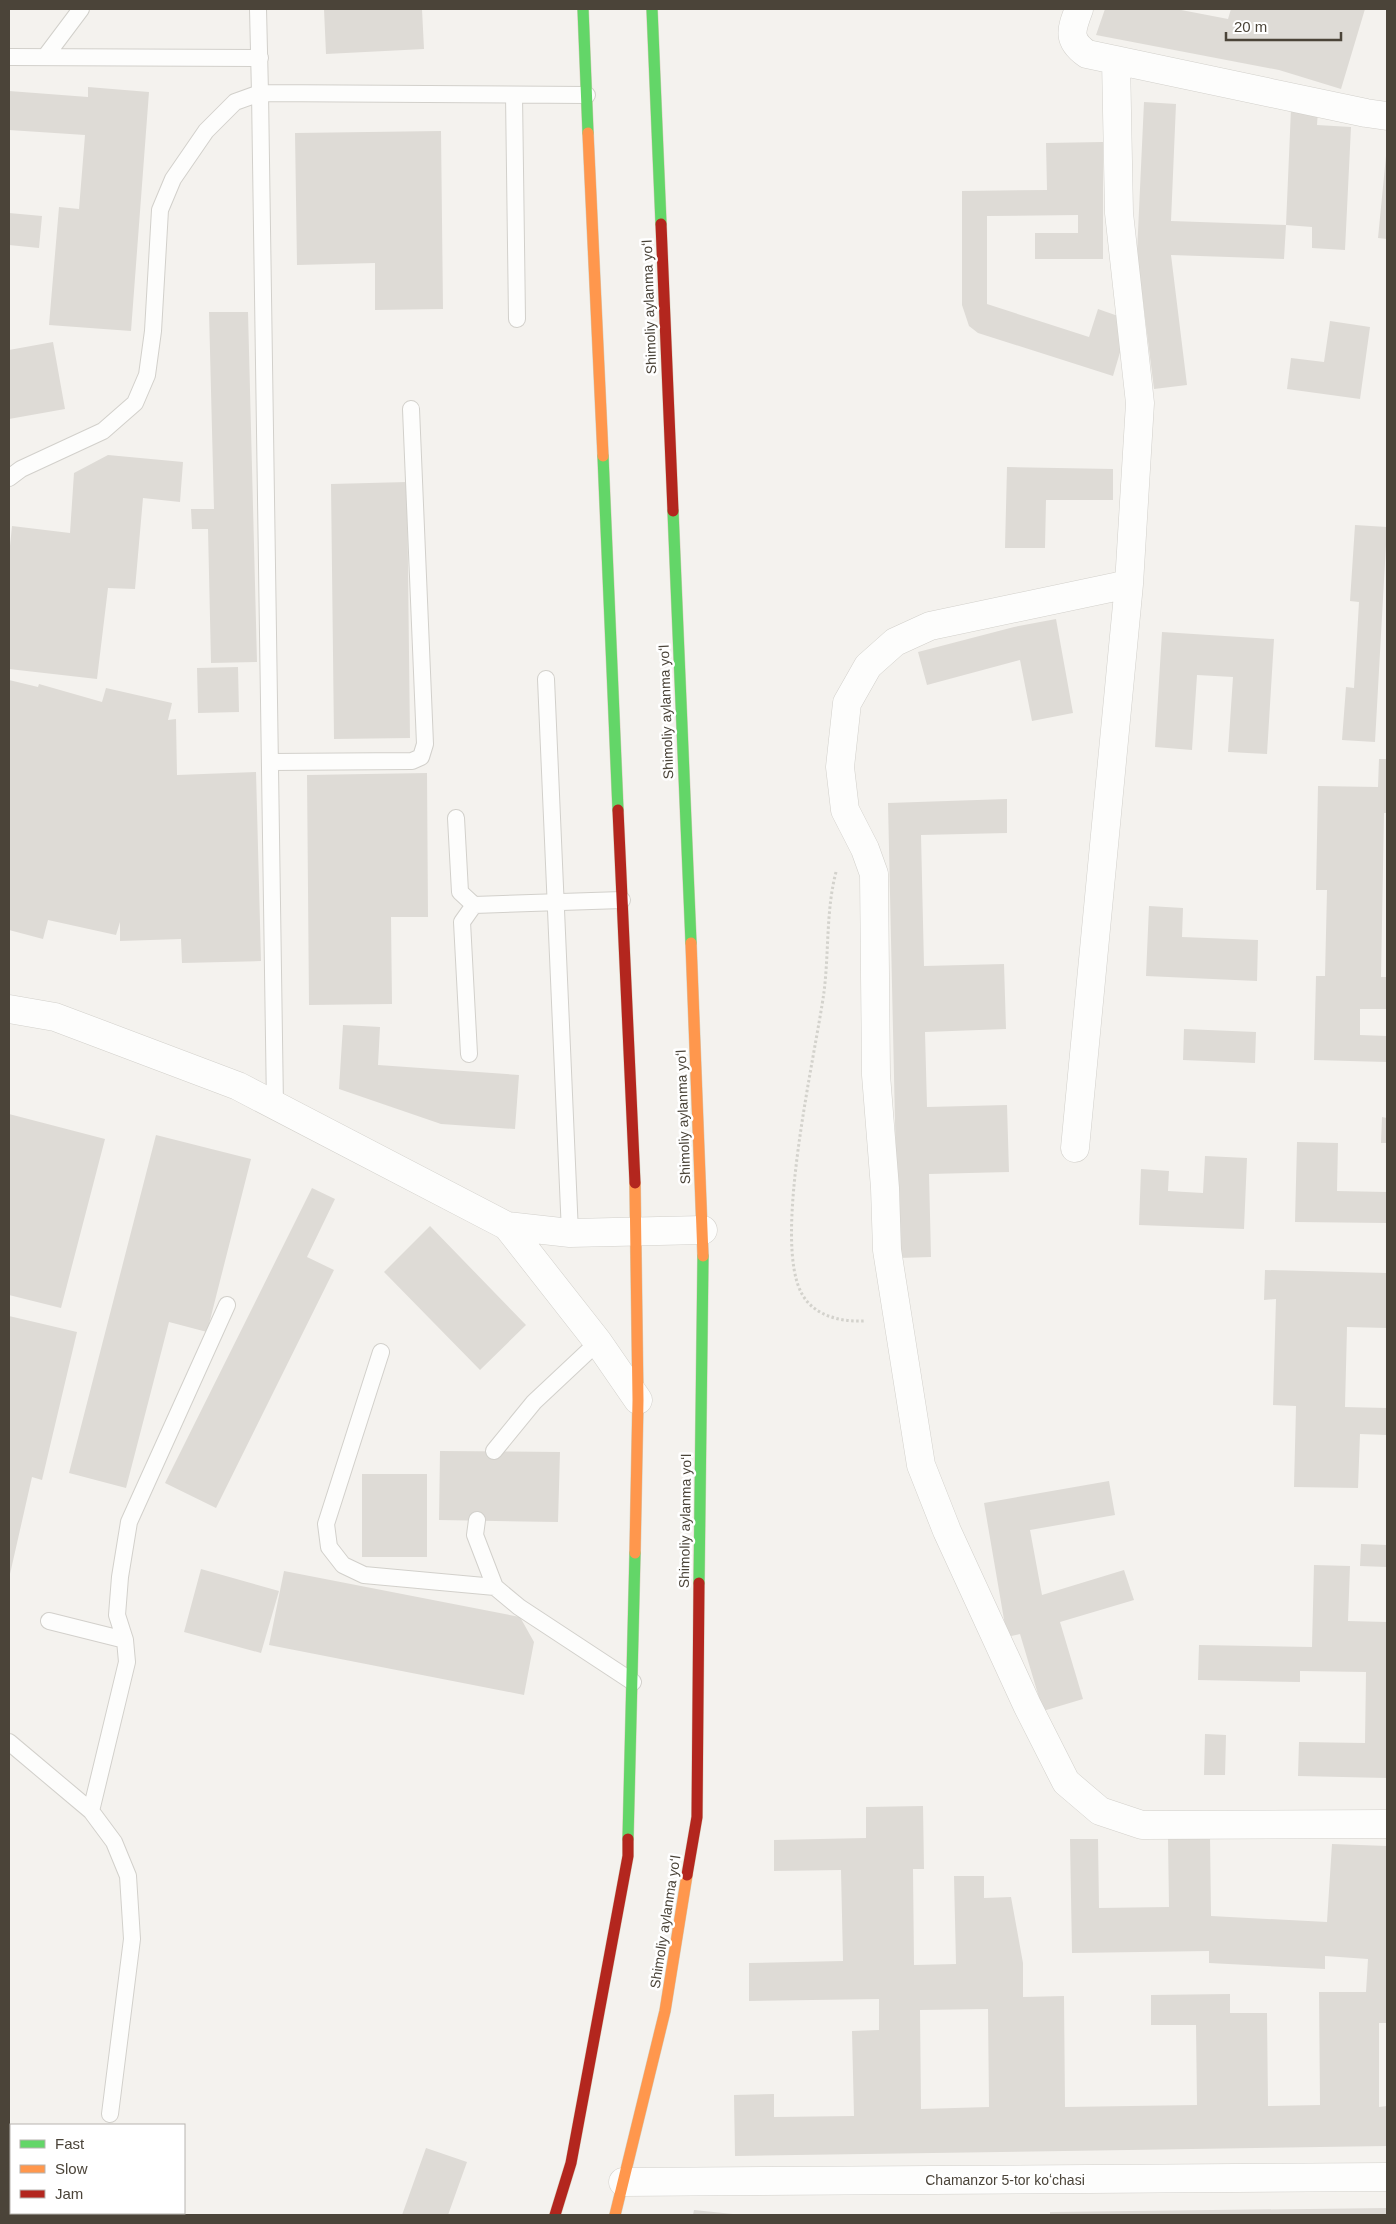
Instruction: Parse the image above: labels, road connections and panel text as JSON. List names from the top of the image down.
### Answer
{
  "streets": {
    "main road": ["Shimoliy aylanma yoʻl"],
    "street": ["Chamanzor 5-tor koʻchasi"]
  },
  "crossings": [
    ["Shimoliy aylanma yoʻl", "Chamanzor 5-tor koʻchasi"]
  ],
  "legend": ["Fast", "Slow", "Jam"],
  "scale_bar": "20 m"
}
